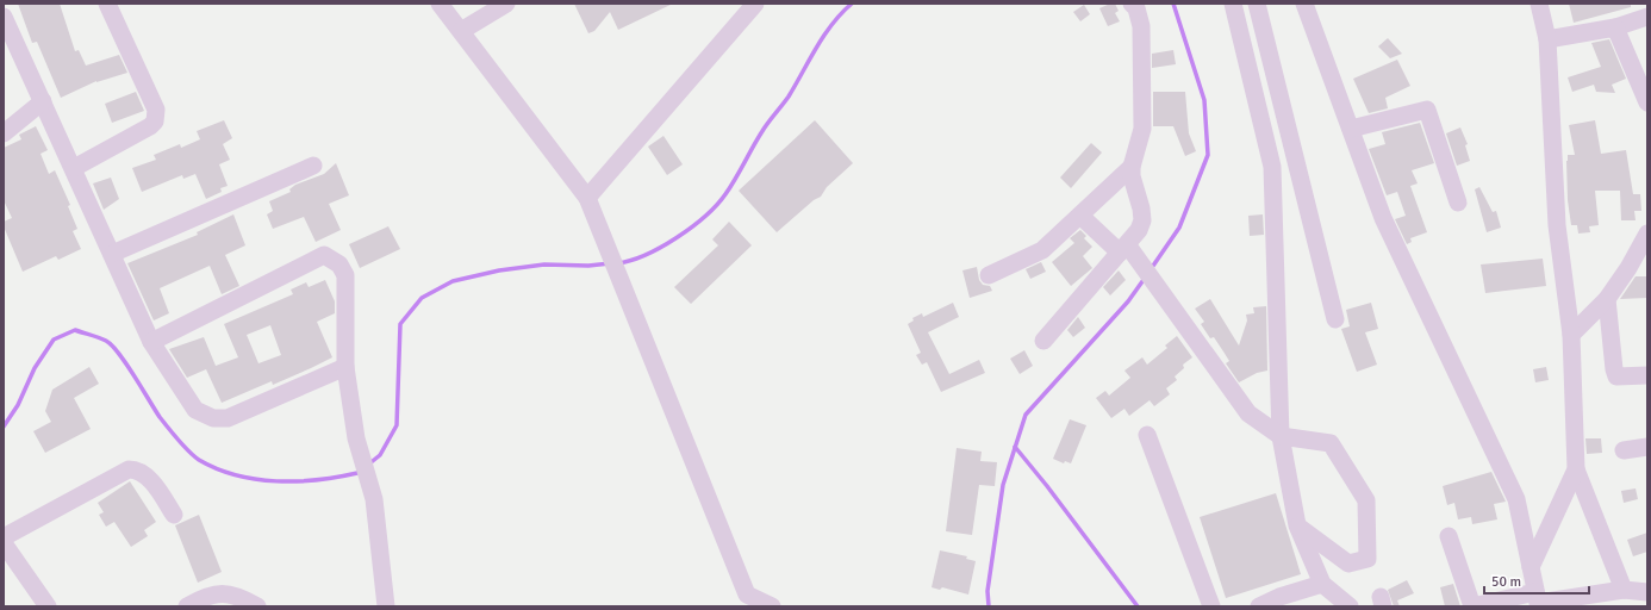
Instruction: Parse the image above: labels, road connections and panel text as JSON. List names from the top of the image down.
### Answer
{
  "scale_bar": "50 m"
}
